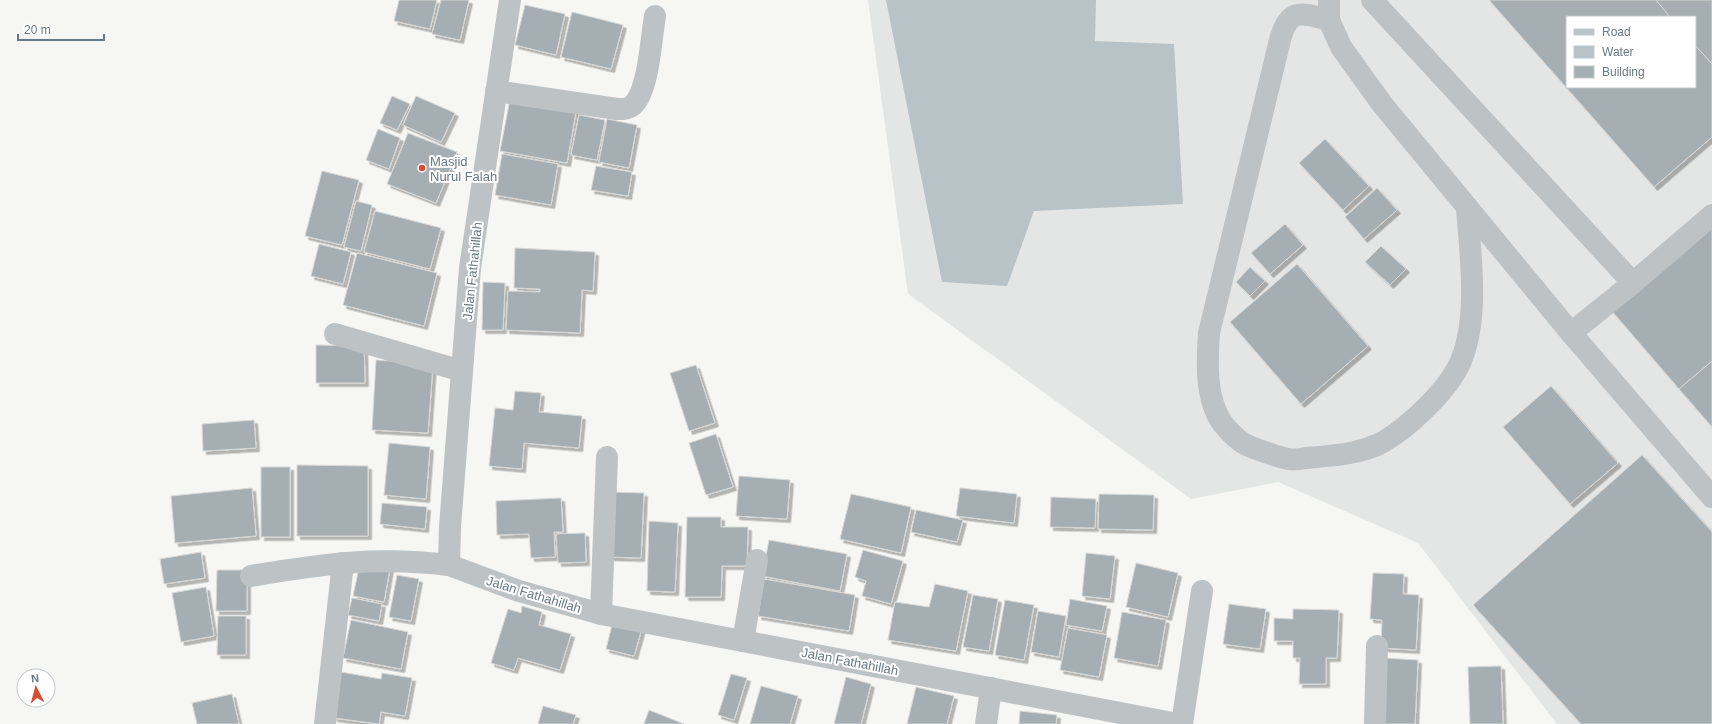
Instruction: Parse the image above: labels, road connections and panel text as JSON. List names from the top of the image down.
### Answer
{
  "streets": {
    "street": ["Jalan Fathahillah"]
  },
  "places": ["Masjid Nurul Falah"],
  "legend": ["Road", "Water", "Building"],
  "scale_bar": "20 m",
  "north": "top"
}
